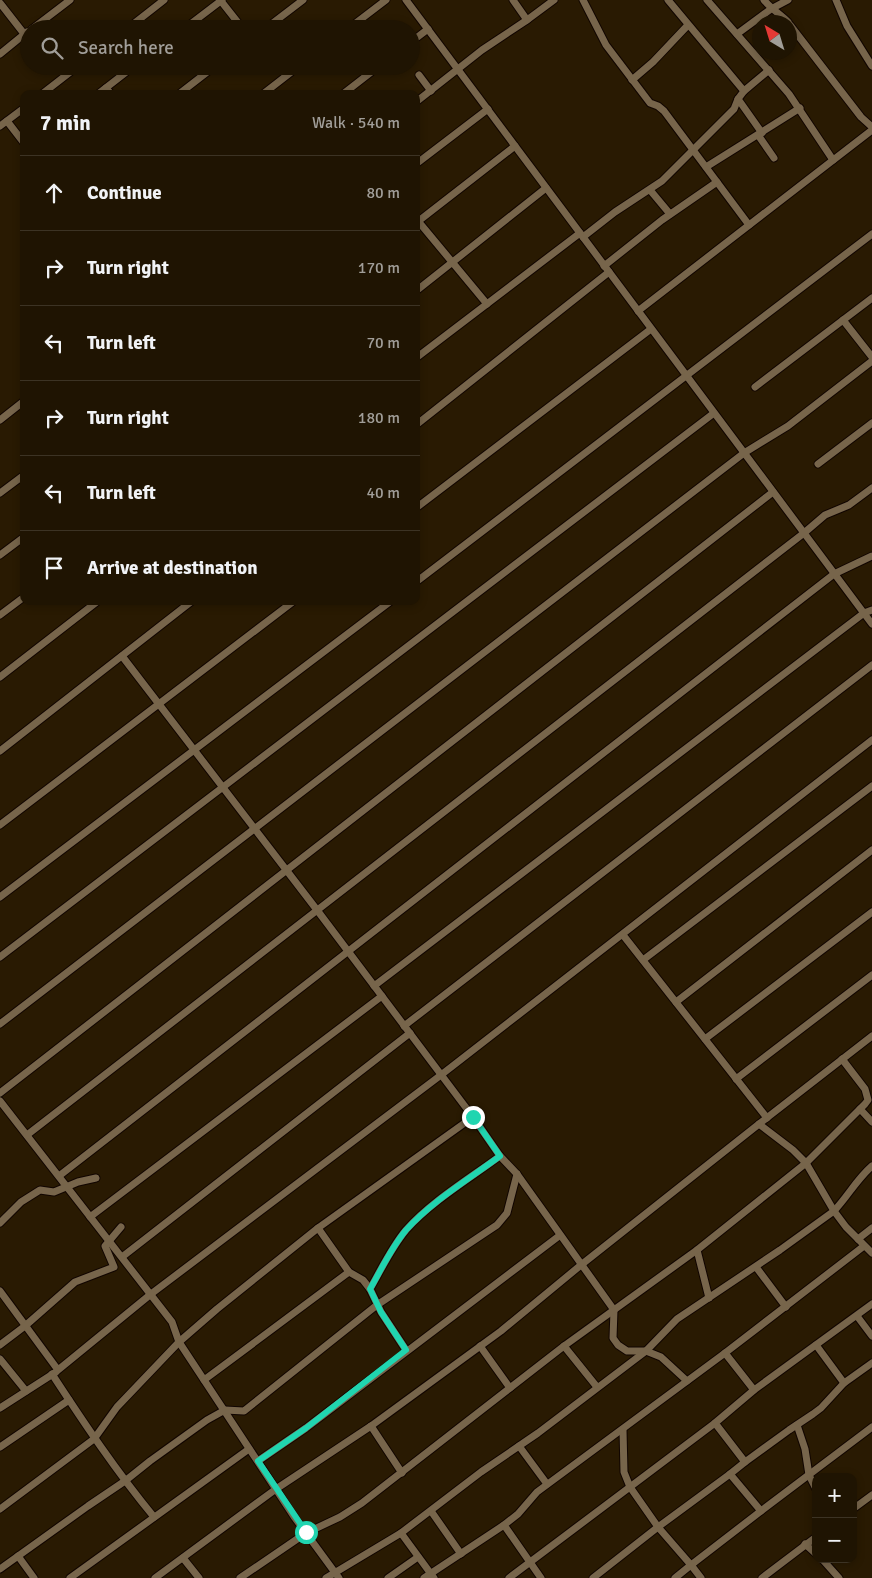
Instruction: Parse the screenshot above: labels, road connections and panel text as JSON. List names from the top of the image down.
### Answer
{
  "north": "top left",
  "page": {
    "search": "Search here",
    "heading": ["7 min", "Walk · 540 m"],
    "list": [
      ["Continue", "80 m"],
      ["Turn right", "170 m"],
      ["Turn left", "70 m"],
      ["Turn right", "180 m"],
      ["Turn left", "40 m"],
      "Arrive at destination"
    ],
    "map_buttons": ["+", "−"]
  }
}
